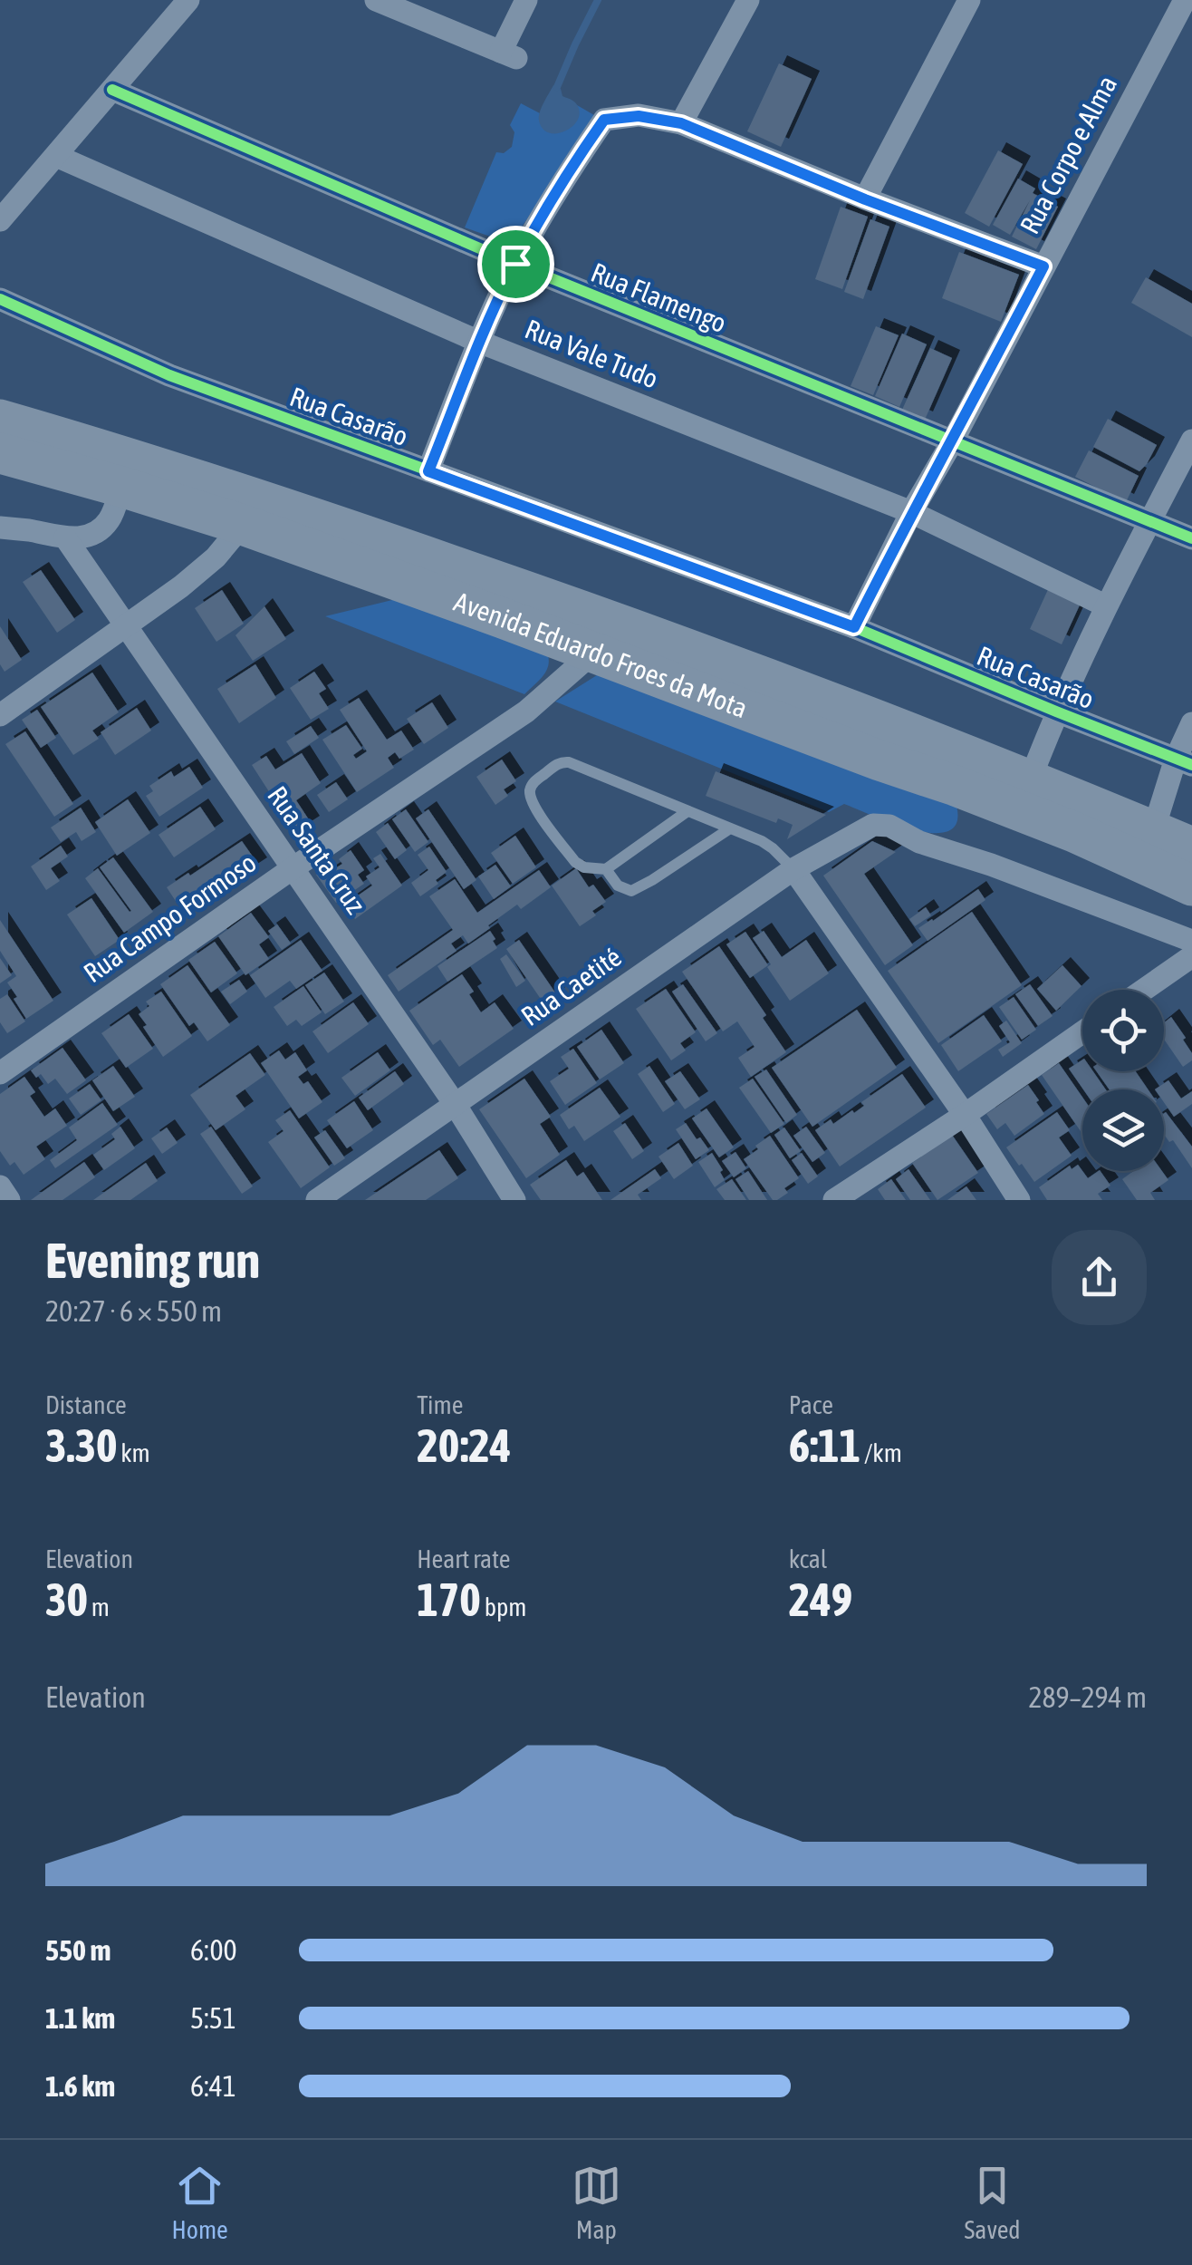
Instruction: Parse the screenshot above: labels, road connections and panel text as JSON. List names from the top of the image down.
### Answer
{
  "streets": {
    "highway": ["Avenida Eduardo Froes da Mota"],
    "street": [
      "Rua Corpo e Alma",
      "Rua Flamengo",
      "Rua Vale Tudo",
      "Rua Casarão",
      "Rua Santa Cruz",
      "Rua Campo Formoso",
      "Rua Caetité"
    ]
  },
  "crossings": [
    ["Rua Corpo e Alma", "Rua Flamengo"],
    ["Rua Corpo e Alma", "Rua Vale Tudo"],
    ["Rua Corpo e Alma", "Rua Casarão"],
    ["Avenida Eduardo Froes da Mota", "Rua Campo Formoso"],
    ["Rua Santa Cruz", "Rua Campo Formoso"],
    ["Rua Santa Cruz", "Rua Caetité"]
  ],
  "page": {
    "heading": ["Evening run", "20:27 · 6 × 550 m"],
    "stats": [
      ["Distance", "3.30 km"],
      ["Time", "20:24"],
      ["Pace", "6:11 /km"],
      ["Elevation", "30 m"],
      ["Heart rate", "170 bpm"],
      ["kcal", "249"]
    ],
    "chart": ["Elevation", "289–294 m"],
    "list": [
      {
        "name": "550 m",
        "note": "6:00"
      },
      {
        "name": "1.1 km",
        "note": "5:51"
      },
      {
        "name": "1.6 km",
        "note": "6:41"
      }
    ],
    "tabs": ["Home", "Map", "Saved"]
  }
}
